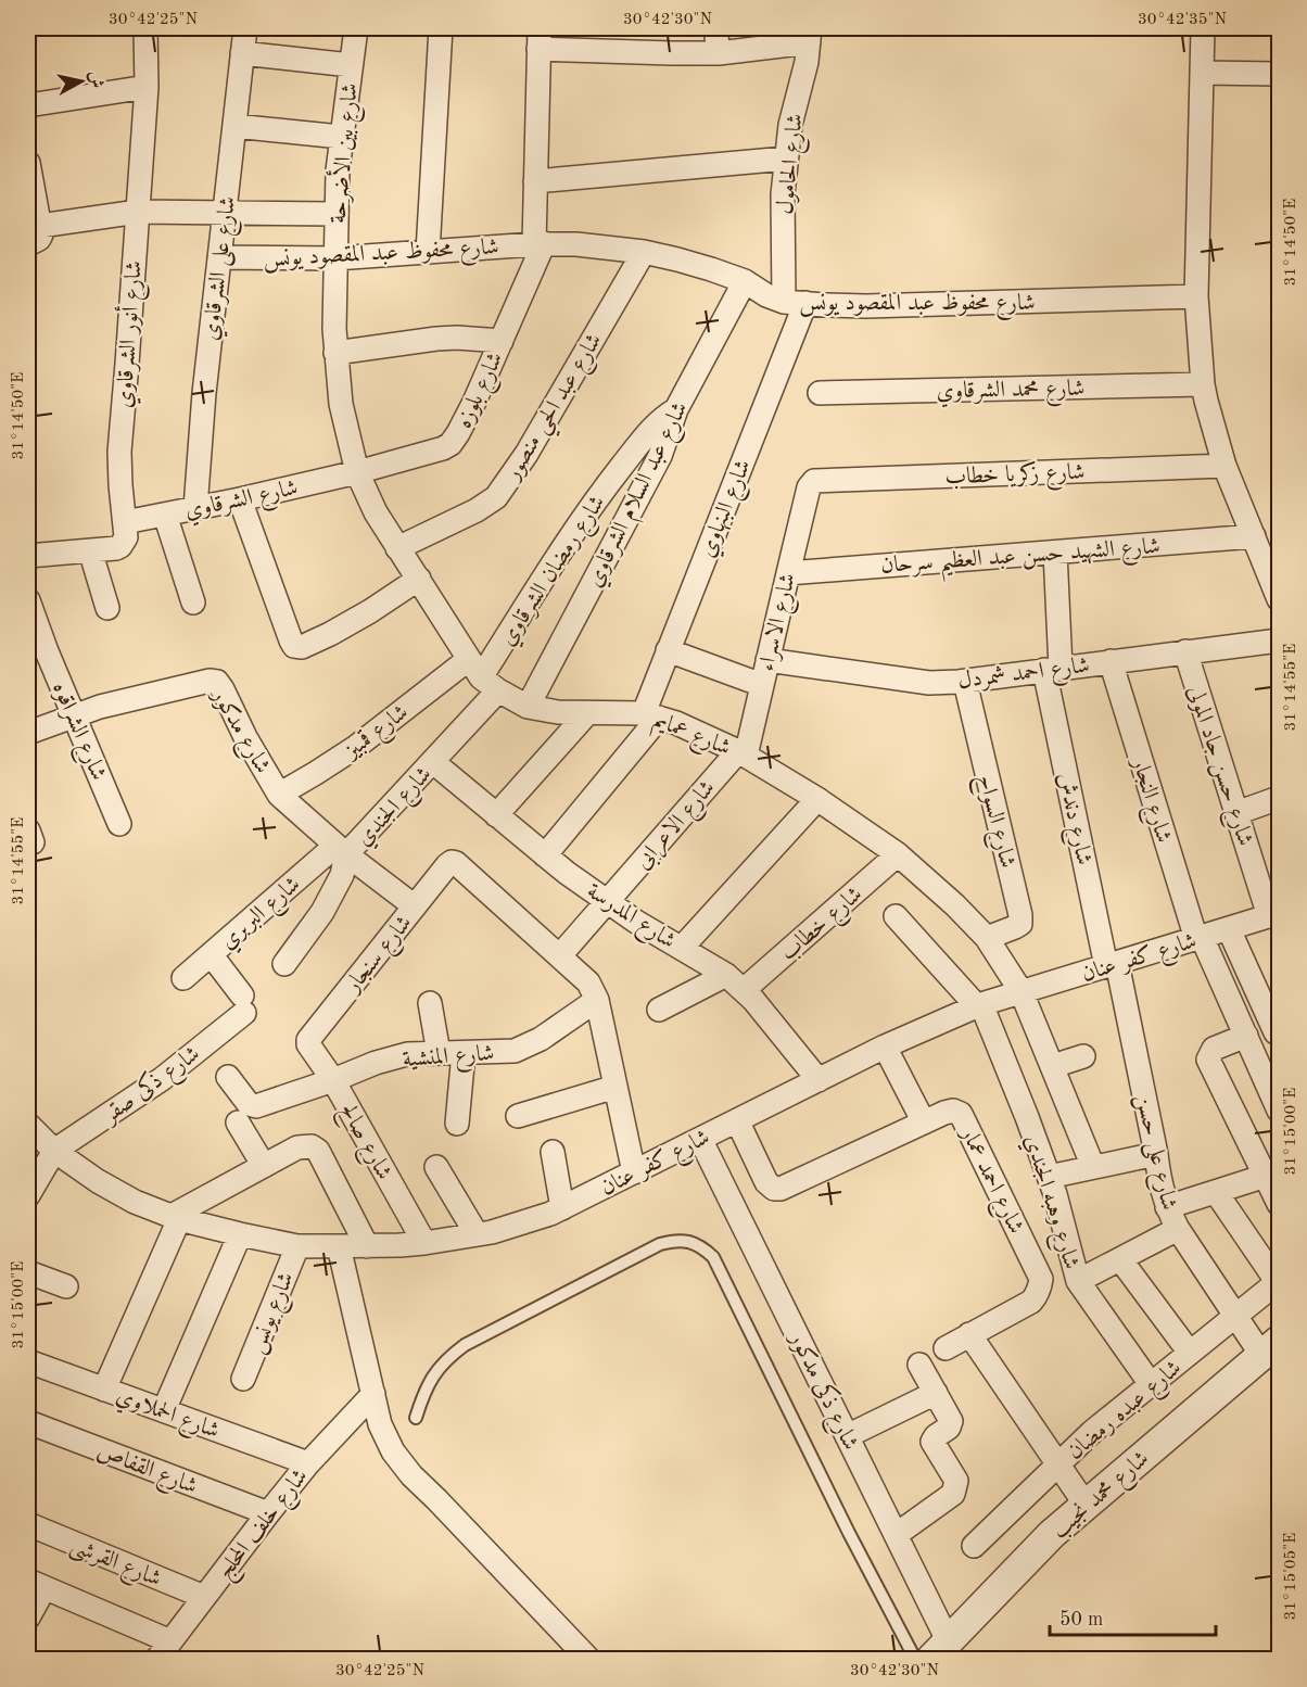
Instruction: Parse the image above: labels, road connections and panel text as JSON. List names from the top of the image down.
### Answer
{
  "streets": {
    "street": [
      "شارع بين الأضرحة",
      "شارع الحامول",
      "شارع محفوظ عبد المقصود يونس",
      "شارع على الشرقاوي",
      "شارع أنور الشرقاوي",
      "شارع محمد الشرقاوي",
      "شارع بلوزه",
      "شارع عبد الحي منصور",
      "شارع زكريا خطاب",
      "شارع عبد السلام الشرقاوي",
      "شارع الشرقاوي",
      "شارع البنهاوي",
      "شارع الشهيد حسن عبد العظيم سرحان",
      "شارع رمضان الشرقاوي",
      "شارع الاسراء",
      "شارع احمد شمردل",
      "شارع الشراقوه",
      "شارع مدكور",
      "شارع قمبيز",
      "شارع عمايم",
      "شارع حسن جاد المولى",
      "شارع النجار",
      "شارع الجندي",
      "شارع دندش",
      "شارع السواح",
      "شارع الاعرابى",
      "شارع البربري",
      "شارع المدرسة",
      "شارع خطاب",
      "شارع سنجار",
      "شارع كفر عنان",
      "شارع المنشية",
      "شارع ذكى صقر",
      "شارع صالح",
      "شارع على حسن",
      "شارع احمد عمار",
      "شارع وهبه الجندي",
      "شارع يونس",
      "شارع ذكى مدكور",
      "شارع عبده رمضان",
      "شارع الحملاوي",
      "شارع القفاص",
      "شارع محمد نجيب",
      "شارع خلف المحلج",
      "شارع القرشى"
    ]
  },
  "crossings": [
    ["شارع بين الأضرحة", "شارع محفوظ عبد المقصود يونس"],
    ["شارع بين الأضرحة", "شارع بلوزه"],
    ["شارع بين الأضرحة", "شارع الشرقاوي"],
    ["شارع بين الأضرحة", "شارع عمايم"],
    ["شارع الحامول", "شارع محفوظ عبد المقصود يونس"],
    ["شارع الحامول", "شارع البنهاوي"],
    ["شارع محفوظ عبد المقصود يونس", "شارع على الشرقاوي"],
    ["شارع محفوظ عبد المقصود يونس", "شارع بلوزه"],
    ["شارع محفوظ عبد المقصود يونس", "شارع عبد الحي منصور"],
    ["شارع محفوظ عبد المقصود يونس", "شارع عبد السلام الشرقاوي"],
    ["شارع محفوظ عبد المقصود يونس", "شارع البنهاوي"],
    ["شارع على الشرقاوي", "شارع الشرقاوي"],
    ["شارع أنور الشرقاوي", "شارع الشرقاوي"],
    ["شارع بلوزه", "شارع الشرقاوي"],
    ["شارع بلوزه", "شارع عمايم"],
    ["شارع عبد الحي منصور", "شارع عمايم"],
    ["شارع زكريا خطاب", "شارع الاسراء"],
    ["شارع عبد السلام الشرقاوي", "شارع رمضان الشرقاوي"],
    ["شارع عبد السلام الشرقاوي", "شارع عمايم"],
    ["شارع الشرقاوي", "شارع عمايم"],
    ["شارع البنهاوي", "شارع عمايم"],
    ["شارع البنهاوي", "شارع المدرسة"],
    ["شارع الشهيد حسن عبد العظيم سرحان", "شارع الاسراء"],
    ["شارع الشهيد حسن عبد العظيم سرحان", "شارع دندش"],
    ["شارع رمضان الشرقاوي", "شارع قمبيز"],
    ["شارع رمضان الشرقاوي", "شارع عمايم"],
    ["شارع رمضان الشرقاوي", "شارع الجندي"],
    ["شارع الاسراء", "شارع احمد شمردل"],
    ["شارع الاسراء", "شارع عمايم"],
    ["شارع الاسراء", "شارع الاعرابى"],
    ["شارع احمد شمردل", "شارع حسن جاد المولى"],
    ["شارع احمد شمردل", "شارع النجار"],
    ["شارع احمد شمردل", "شارع دندش"],
    ["شارع احمد شمردل", "شارع السواح"],
    ["شارع الشراقوه", "شارع مدكور"],
    ["شارع مدكور", "شارع قمبيز"],
    ["شارع مدكور", "شارع الجندي"],
    ["شارع مدكور", "شارع البربري"],
    ["شارع مدكور", "شارع سنجار"],
    ["شارع قمبيز", "شارع عمايم"],
    ["شارع قمبيز", "شارع الجندي"],
    ["شارع عمايم", "شارع الجندي"],
    ["شارع عمايم", "شارع السواح"],
    ["شارع عمايم", "شارع الاعرابى"],
    ["شارع عمايم", "شارع خطاب"],
    ["شارع عمايم", "شارع كفر عنان"],
    ["شارع حسن جاد المولى", "شارع كفر عنان"],
    ["شارع النجار", "شارع كفر عنان"],
    ["شارع الجندي", "شارع البربري"],
    ["شارع الجندي", "شارع المدرسة"],
    ["شارع دندش", "شارع كفر عنان"],
    ["شارع دندش", "شارع على حسن"],
    ["شارع الاعرابى", "شارع المدرسة"],
    ["شارع الاعرابى", "شارع سنجار"],
    ["شارع البربري", "شارع ذكى صقر"],
    ["شارع المدرسة", "شارع خطاب"],
    ["شارع المدرسة", "شارع كفر عنان"],
    ["شارع سنجار", "شارع صالح"],
    ["شارع كفر عنان", "شارع ذكى صقر"],
    ["شارع كفر عنان", "شارع صالح"],
    ["شارع كفر عنان", "شارع على حسن"],
    ["شارع كفر عنان", "شارع احمد عمار"],
    ["شارع كفر عنان", "شارع وهبه الجندي"],
    ["شارع كفر عنان", "شارع يونس"],
    ["شارع كفر عنان", "شارع ذكى مدكور"],
    ["شارع المنشية", "شارع صالح"],
    ["شارع على حسن", "شارع عبده رمضان"],
    ["شارع على حسن", "شارع محمد نجيب"],
    ["شارع وهبه الجندي", "شارع عبده رمضان"],
    ["شارع ذكى مدكور", "شارع محمد نجيب"],
    ["شارع الحملاوي", "شارع خلف المحلج"],
    ["شارع القفاص", "شارع خلف المحلج"],
    ["شارع خلف المحلج", "شارع القرشى"]
  ],
  "scale_bar": "50 m",
  "north": "right",
  "coordinates": [
    "30°42'25\"N",
    "30°42'30\"N",
    "30°42'35\"N",
    "31°14'50\"E",
    "31°14'55\"E",
    "31°15'00\"E",
    "31°15'05\"E"
  ]
}
